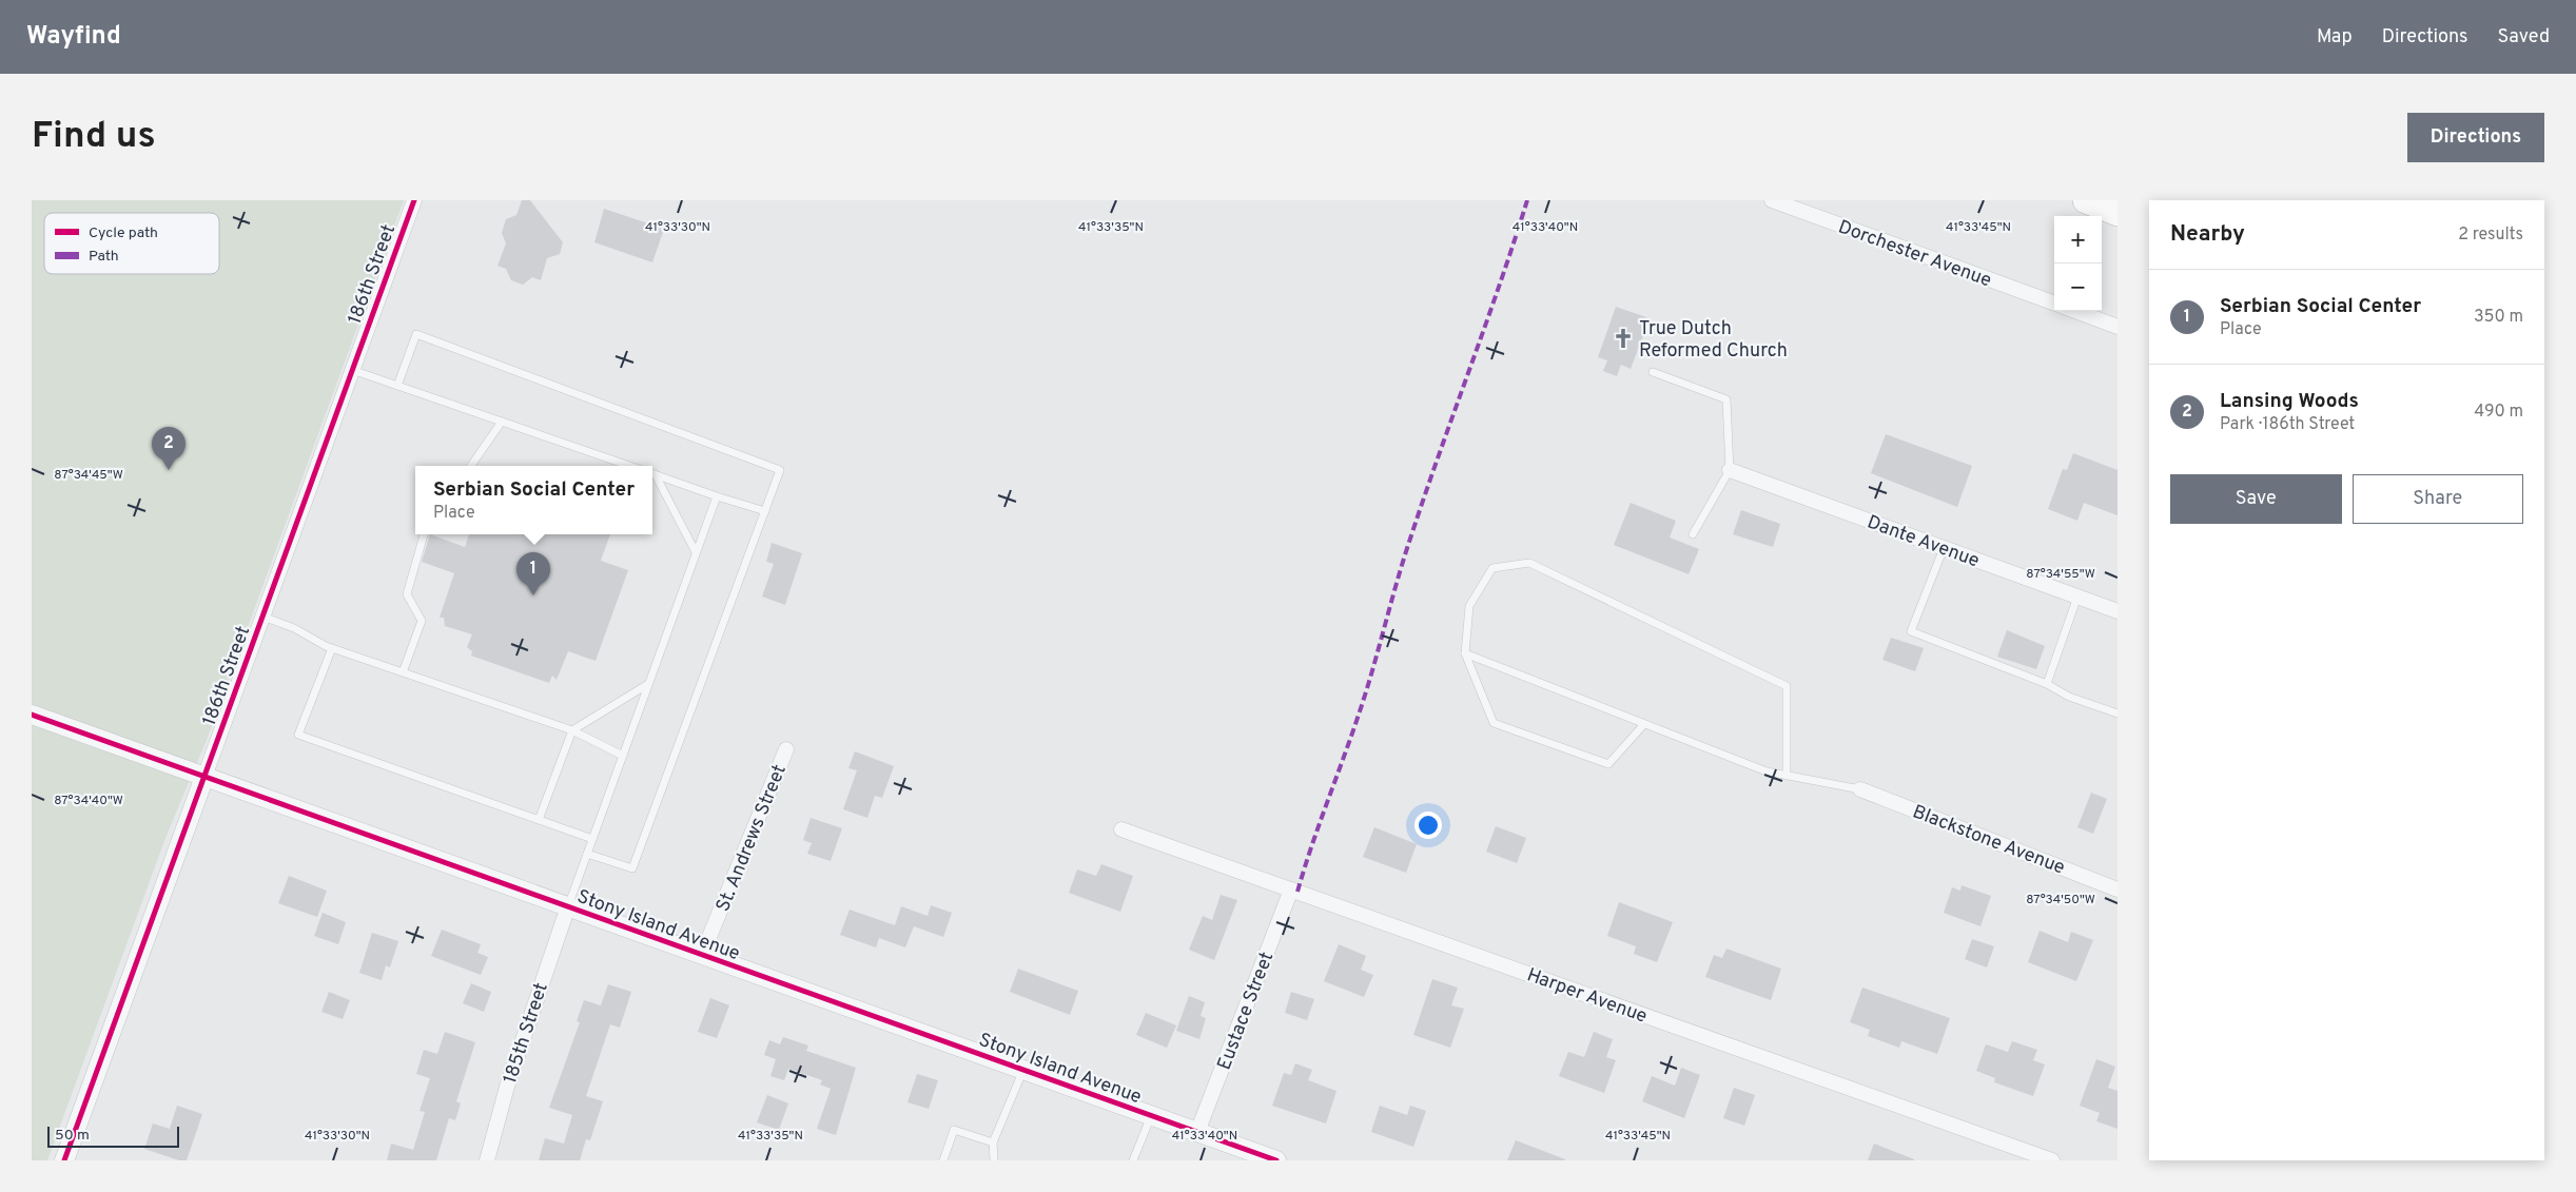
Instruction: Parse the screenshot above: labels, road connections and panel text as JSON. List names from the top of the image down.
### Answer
{
  "streets": {
    "street": [
      "Dorchester Avenue",
      "186th Street",
      "Dante Avenue",
      "St. Andrews Street",
      "Blackstone Avenue",
      "Stony Island Avenue",
      "Harper Avenue",
      "Eustace Street",
      "185th Street"
    ]
  },
  "crossings": [
    ["186th Street", "Stony Island Avenue"],
    ["St. Andrews Street", "Stony Island Avenue"],
    ["Stony Island Avenue", "Eustace Street"],
    ["Stony Island Avenue", "185th Street"],
    ["Harper Avenue", "Eustace Street"]
  ],
  "places": {
    "church": ["True Dutch Reformed Church"]
  },
  "legend": ["Cycle path", "Path"],
  "scale_bar": "50 m",
  "page": {
    "header": "Wayfind",
    "nav": ["Map", "Directions", "Saved"],
    "buttons": [
      "Directions",
      ["Save", "Share"]
    ],
    "title": "Find us",
    "heading": ["Nearby", "2 results"],
    "map_buttons": ["+", "−"],
    "list": [
      {
        "mark": "1",
        "name": "Serbian Social Center",
        "note": "Place",
        "value": "350 m"
      },
      {
        "mark": "2",
        "name": "Lansing Woods",
        "note": "Park · 186th Street",
        "value": "490 m"
      }
    ],
    "pins": ["2", "1"],
    "popup": ["Serbian Social Center", "Place"],
    "scale": "50 m"
  },
  "coordinates": [
    "41°33'30\"N",
    "41°33'35\"N",
    "41°33'45\"N",
    "41°33'40\"N",
    "87°34'45\"W",
    "87°34'55\"W",
    "87°34'40\"W",
    "87°34'50\"W"
  ]
}
